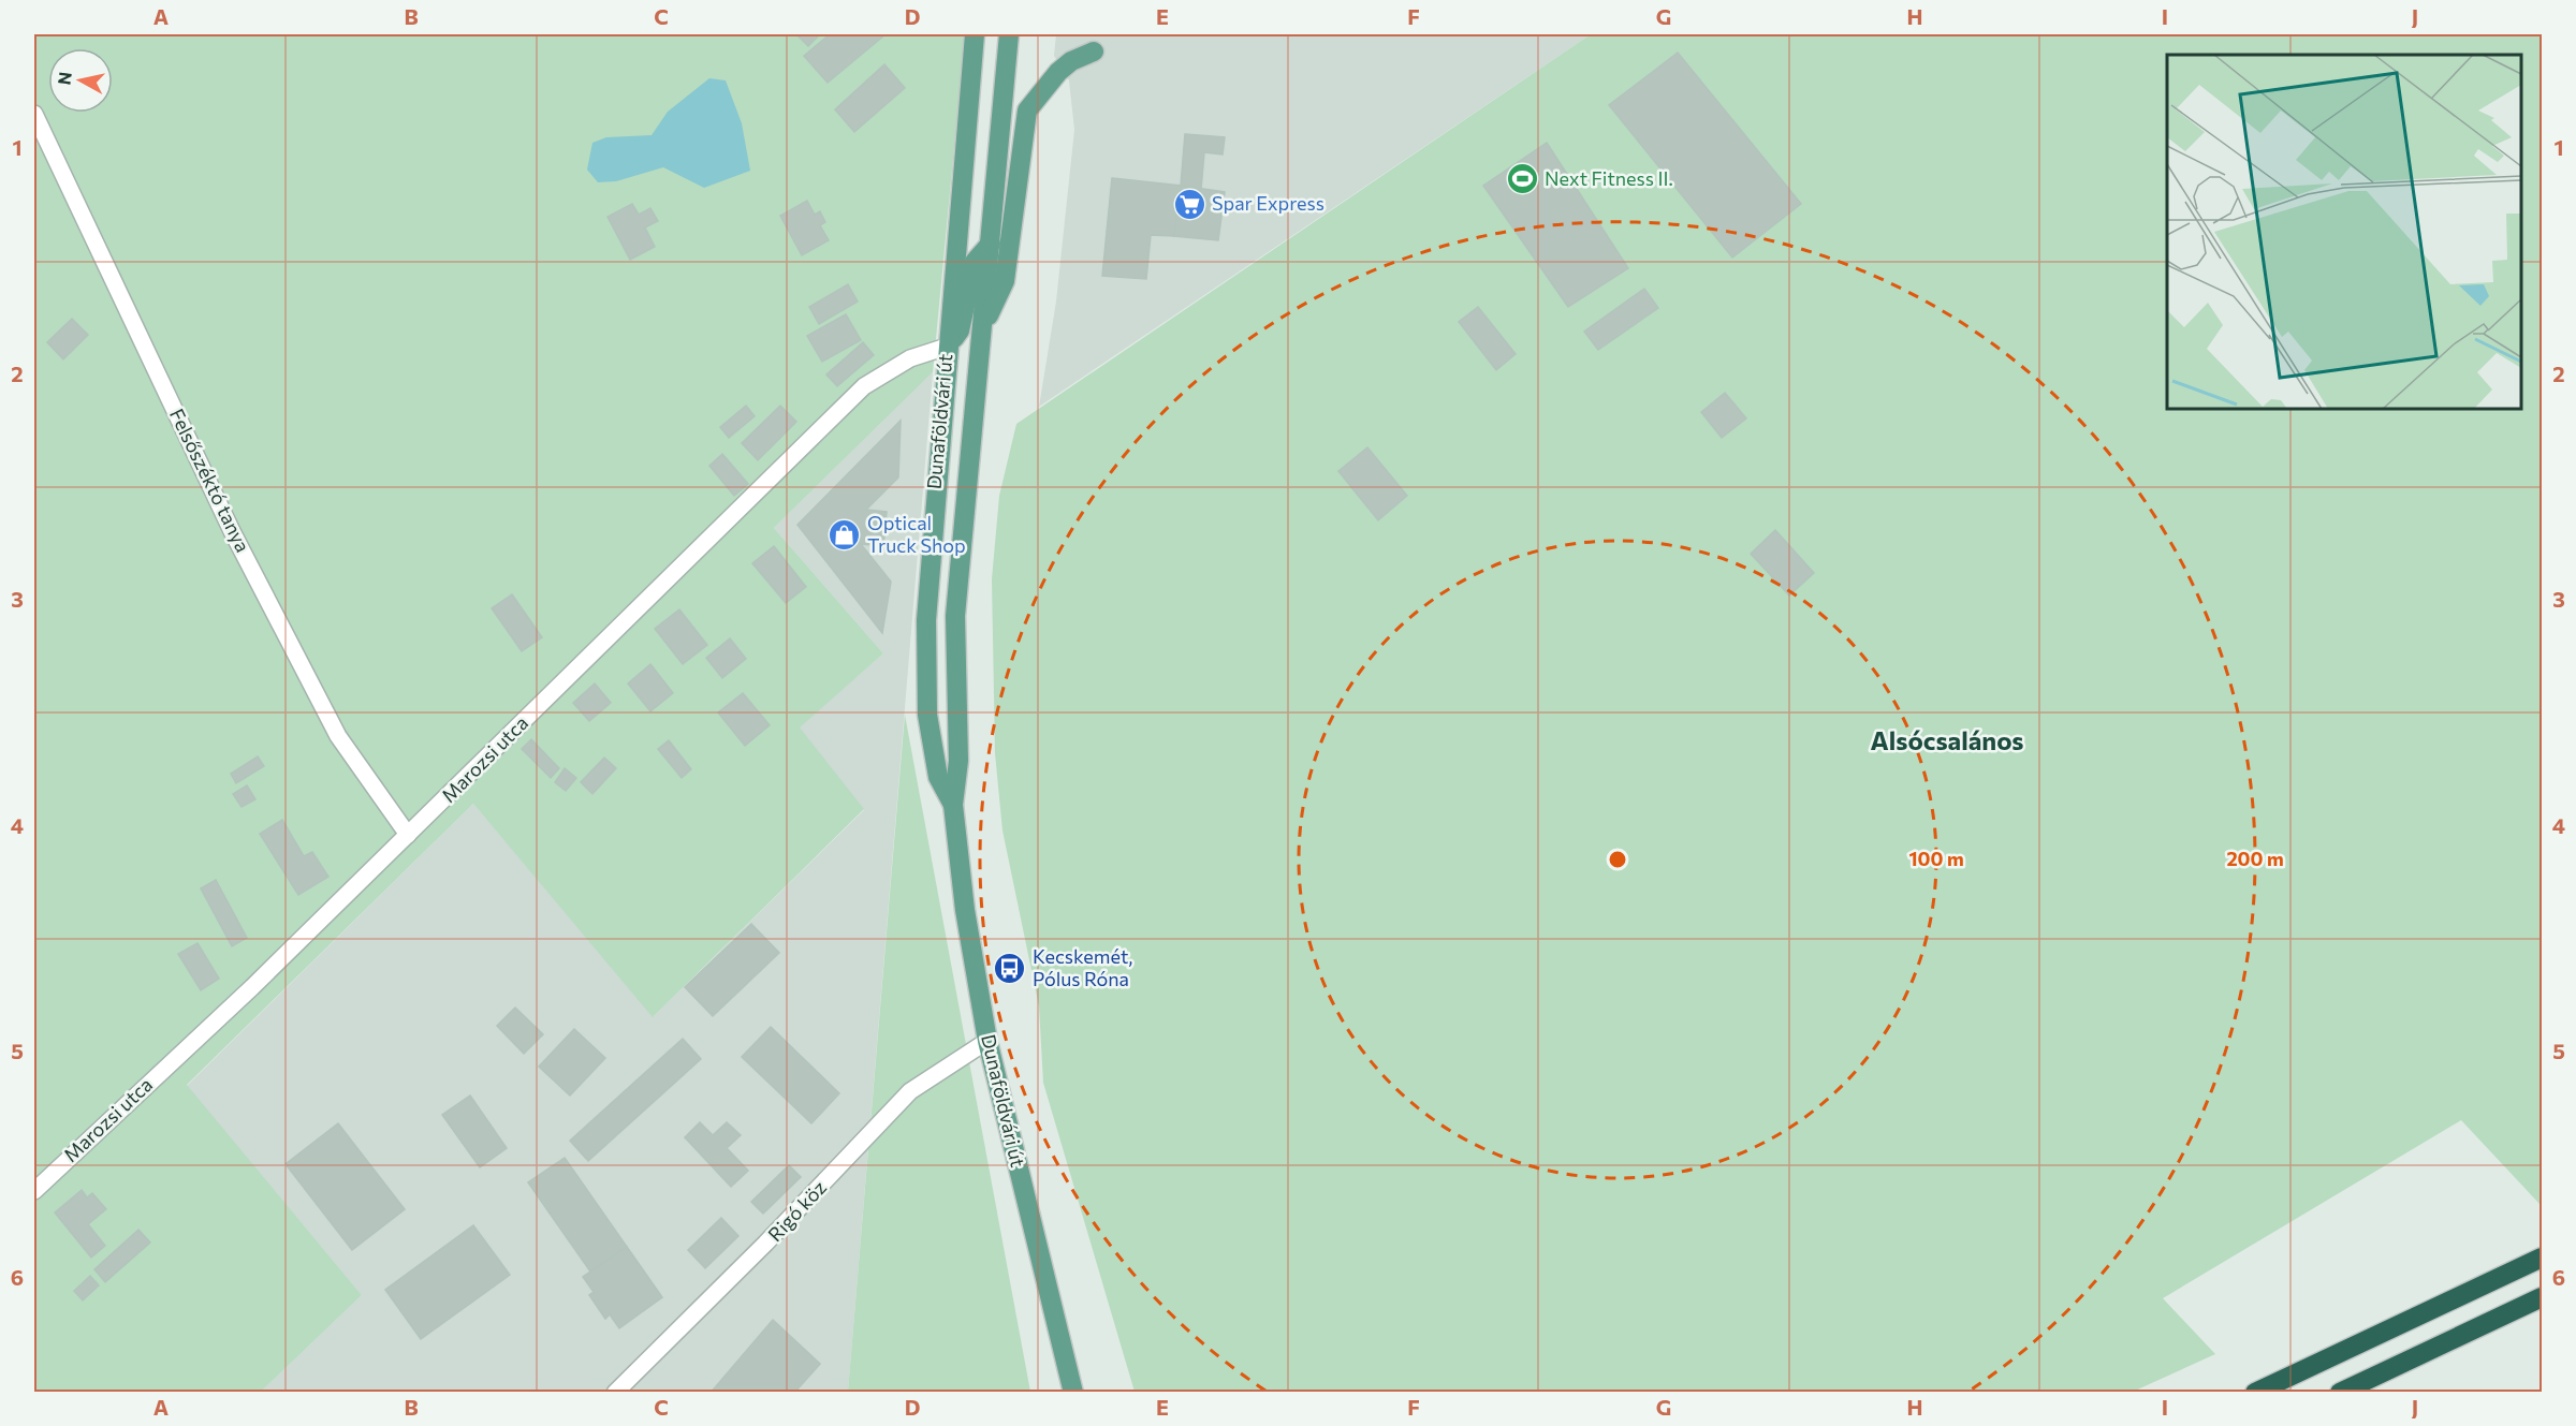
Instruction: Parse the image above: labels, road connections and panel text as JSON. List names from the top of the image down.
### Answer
{
  "streets": {
    "main road": ["Dunaföldvári út"],
    "street": ["Felsőszéktó tanya", "Marozsi utca", "Rigó köz"]
  },
  "crossings": [
    ["Dunaföldvári út", "Marozsi utca"],
    ["Dunaföldvári út", "Rigó köz"],
    ["Felsőszéktó tanya", "Marozsi utca"]
  ],
  "districts": ["Alsócsalános"],
  "places": {
    "sports": ["Next Fitness II."],
    "supermarket": ["Spar Express"],
    "shop": ["Optical Truck Shop"],
    "bus stop": ["Kecskemét, Pólus Róna"]
  },
  "north": "left",
  "grid": {
    "columns": [
      "A",
      "B",
      "C",
      "D",
      "E",
      "F",
      "G",
      "H",
      "I",
      "J"
    ],
    "rows": [
      "1",
      "2",
      "3",
      "4",
      "5",
      "6"
    ]
  },
  "rings": ["100 m", "200 m"]
}
